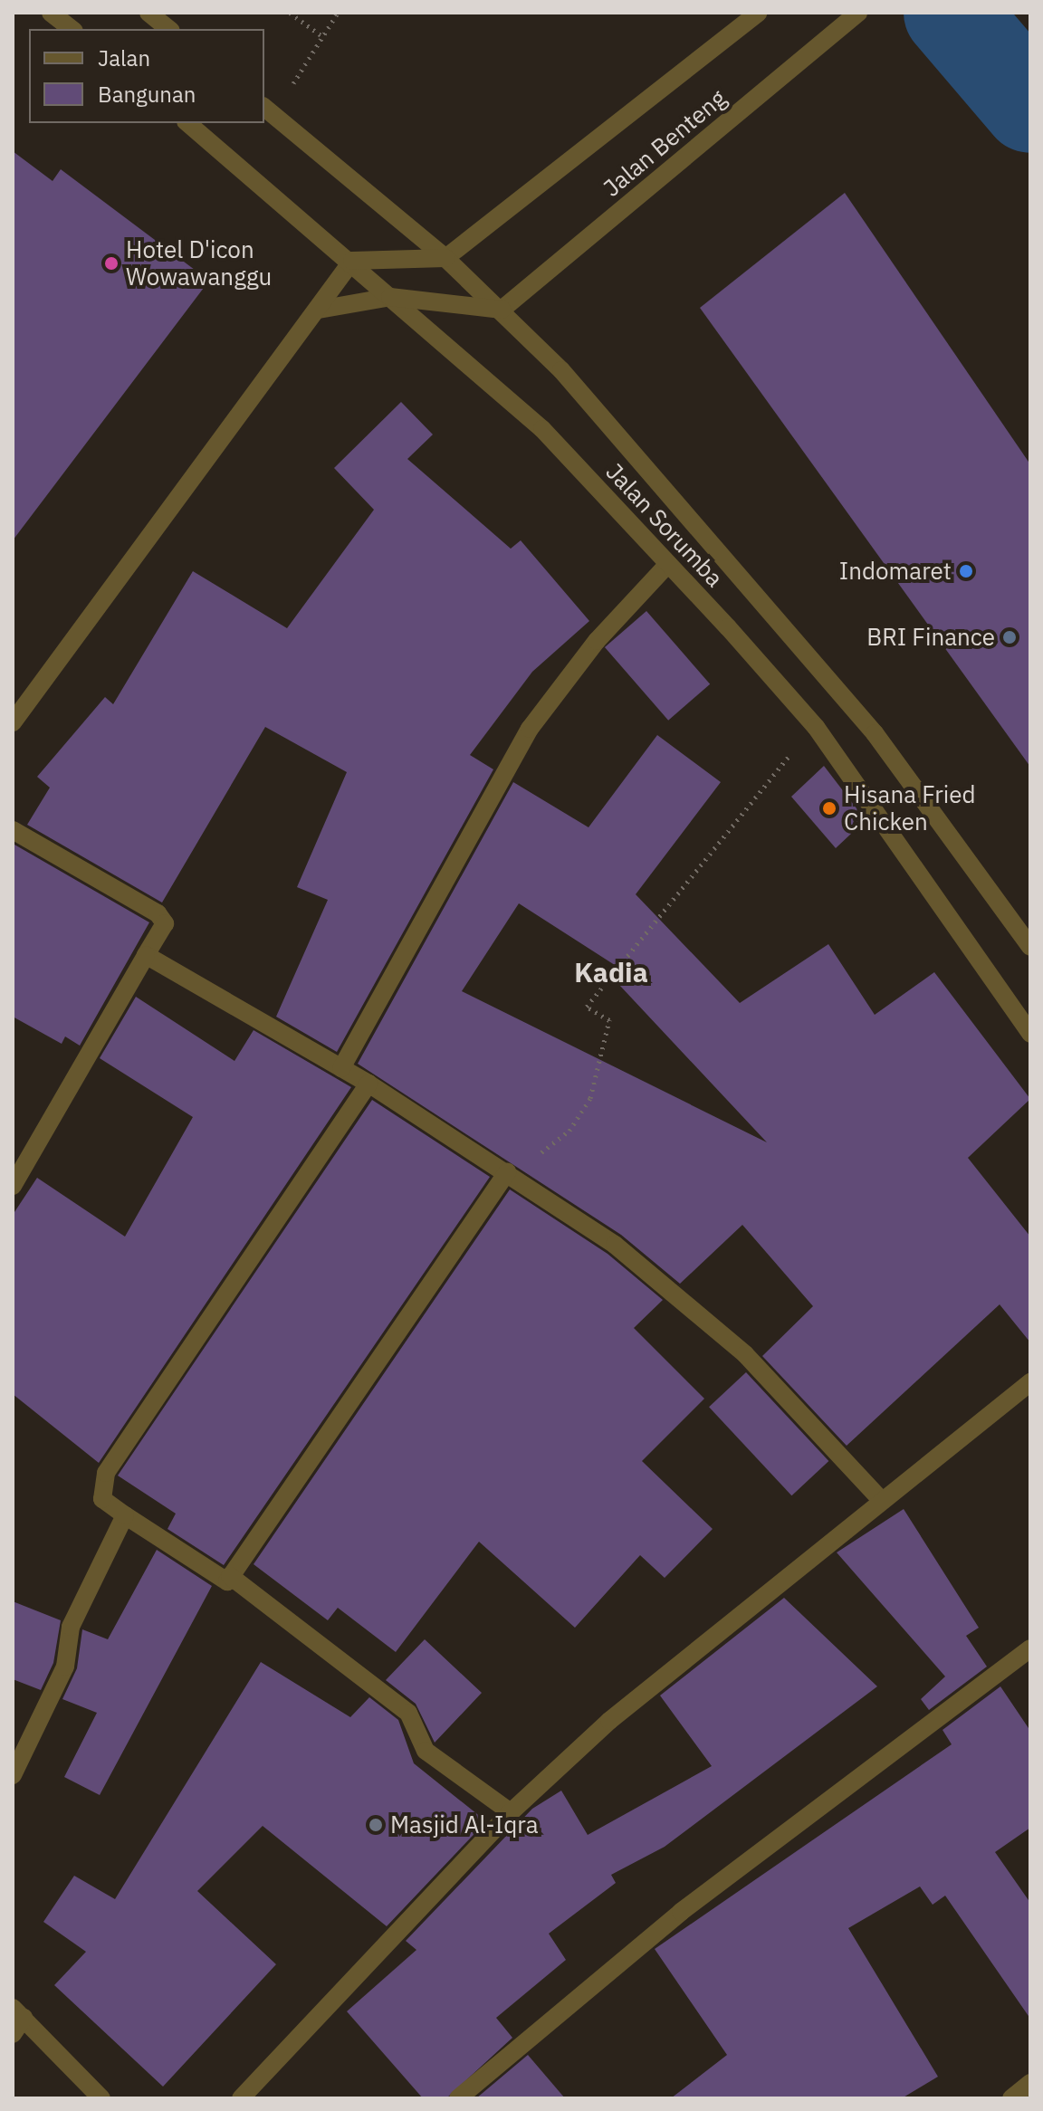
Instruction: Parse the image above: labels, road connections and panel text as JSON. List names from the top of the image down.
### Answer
{
  "streets": {
    "street": ["Jalan Benteng", "Jalan Sorumba"]
  },
  "crossings": [
    ["Jalan Benteng", "Jalan Sorumba"]
  ],
  "districts": ["Kadia"],
  "places": [
    "Hotel D'icon Wowawanggu",
    "Indomaret",
    "BRI Finance",
    "Hisana Fried Chicken",
    "Masjid Al-Iqra"
  ],
  "legend": ["Jalan", "Bangunan"]
}
